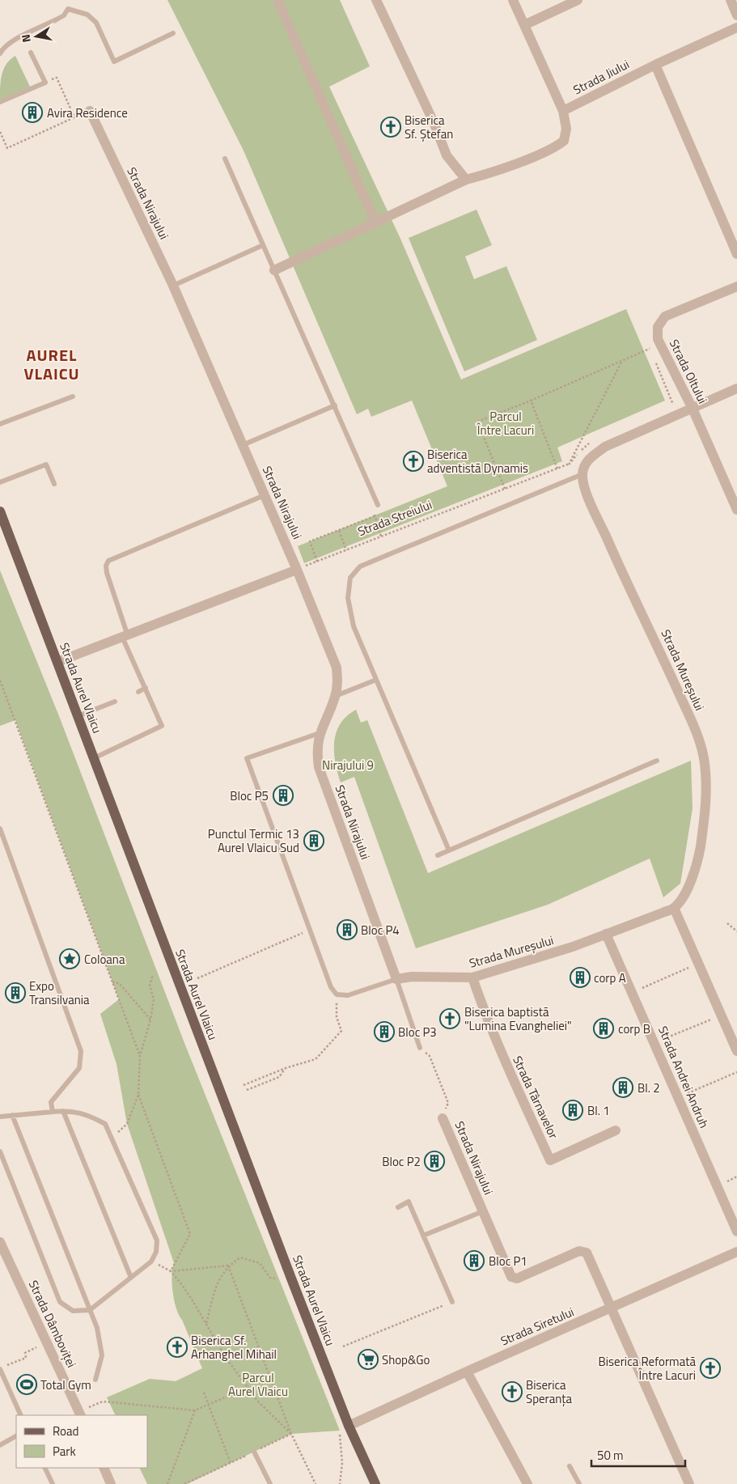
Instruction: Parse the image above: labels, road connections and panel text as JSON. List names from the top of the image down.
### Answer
{
  "streets": {
    "main road": ["Strada Aurel Vlaicu"],
    "street": [
      "Strada Jiului",
      "Strada Nirajului",
      "Strada Oltului",
      "Strada Mureșului",
      "Strada Andrei Andruh",
      "Strada Târnavelor",
      "Strada Dâmboviței",
      "Strada Siretului"
    ],
    "path": ["Strada Streiului"]
  },
  "crossings": [
    ["Strada Nirajului", "Strada Streiului"],
    ["Strada Nirajului", "Strada Mureșului"],
    ["Strada Nirajului", "Strada Siretului"],
    ["Strada Mureșului", "Strada Andrei Andruh"],
    ["Strada Mureșului", "Strada Târnavelor"],
    ["Strada Aurel Vlaicu", "Strada Siretului"]
  ],
  "districts": ["AUREL VLAICU"],
  "parks": ["Parcul Între Lacuri", "Nirajului 9", "Parcul Aurel Vlaicu"],
  "places": {
    "building": [
      "Avira Residence",
      "Bloc P5",
      "Punctul Termic 13 Aurel Vlaicu Sud",
      "Bloc P4",
      "corp A",
      "Expo Transilvania",
      "corp B",
      "Bloc P3",
      "Bl. 2",
      "Bl. 1",
      "Bloc P2",
      "Bloc P1"
    ],
    "church": [
      "Biserica Sf. Ștefan",
      "Biserica adventistă Dynamis",
      "Biserica baptistă \"Lumina Evangheliei\"",
      "Biserica Sf. Arhanghel Mihail",
      "Biserica Reformată Între Lacuri",
      "Biserica Speranța"
    ],
    "place": ["Coloana"],
    "supermarket": ["Shop&Go"],
    "sports": ["Total Gym"]
  },
  "legend": ["Road", "Park"],
  "scale_bar": "50 m",
  "north": "left"
}
